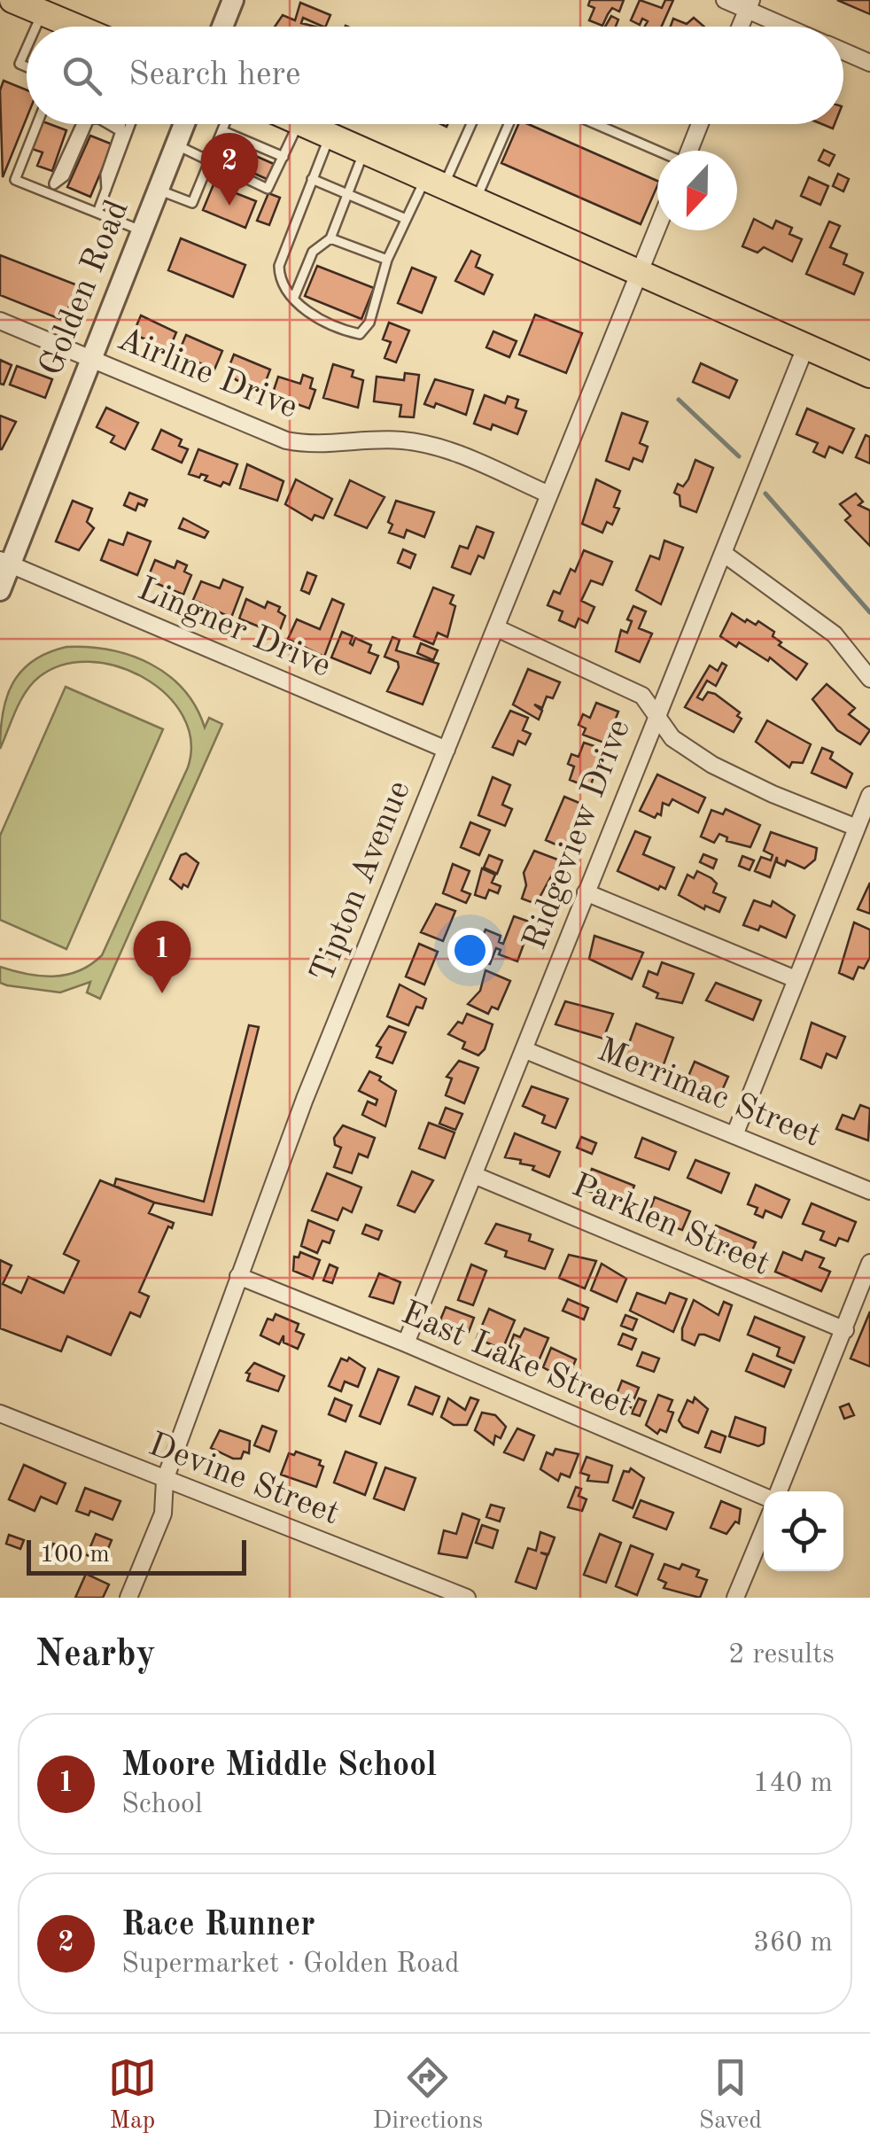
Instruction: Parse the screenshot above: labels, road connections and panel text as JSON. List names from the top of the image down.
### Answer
{
  "streets": {
    "street": [
      "Golden Road",
      "Airline Drive",
      "Lingner Drive",
      "Ridgeview Drive",
      "Tipton Avenue",
      "Merrimac Street",
      "Parklen Street",
      "East Lake Street",
      "Devine Street"
    ]
  },
  "crossings": [
    ["Golden Road", "Airline Drive"],
    ["Golden Road", "Lingner Drive"],
    ["Airline Drive", "Tipton Avenue"],
    ["Lingner Drive", "Tipton Avenue"],
    ["Ridgeview Drive", "Merrimac Street"],
    ["Ridgeview Drive", "Parklen Street"],
    ["Ridgeview Drive", "East Lake Street"],
    ["Tipton Avenue", "East Lake Street"],
    ["Tipton Avenue", "Devine Street"]
  ],
  "scale_bar": "100 m",
  "north": "bottom",
  "page": {
    "search": "Search here",
    "pins": ["2", "1"],
    "scale": "100 m",
    "heading": ["Nearby", "2 results"],
    "list": [
      {
        "mark": "1",
        "name": "Moore Middle School",
        "note": "School",
        "value": "140 m"
      },
      {
        "mark": "2",
        "name": "Race Runner",
        "note": "Supermarket · Golden Road",
        "value": "360 m"
      }
    ],
    "nav": ["Map", "Directions", "Saved"]
  }
}
